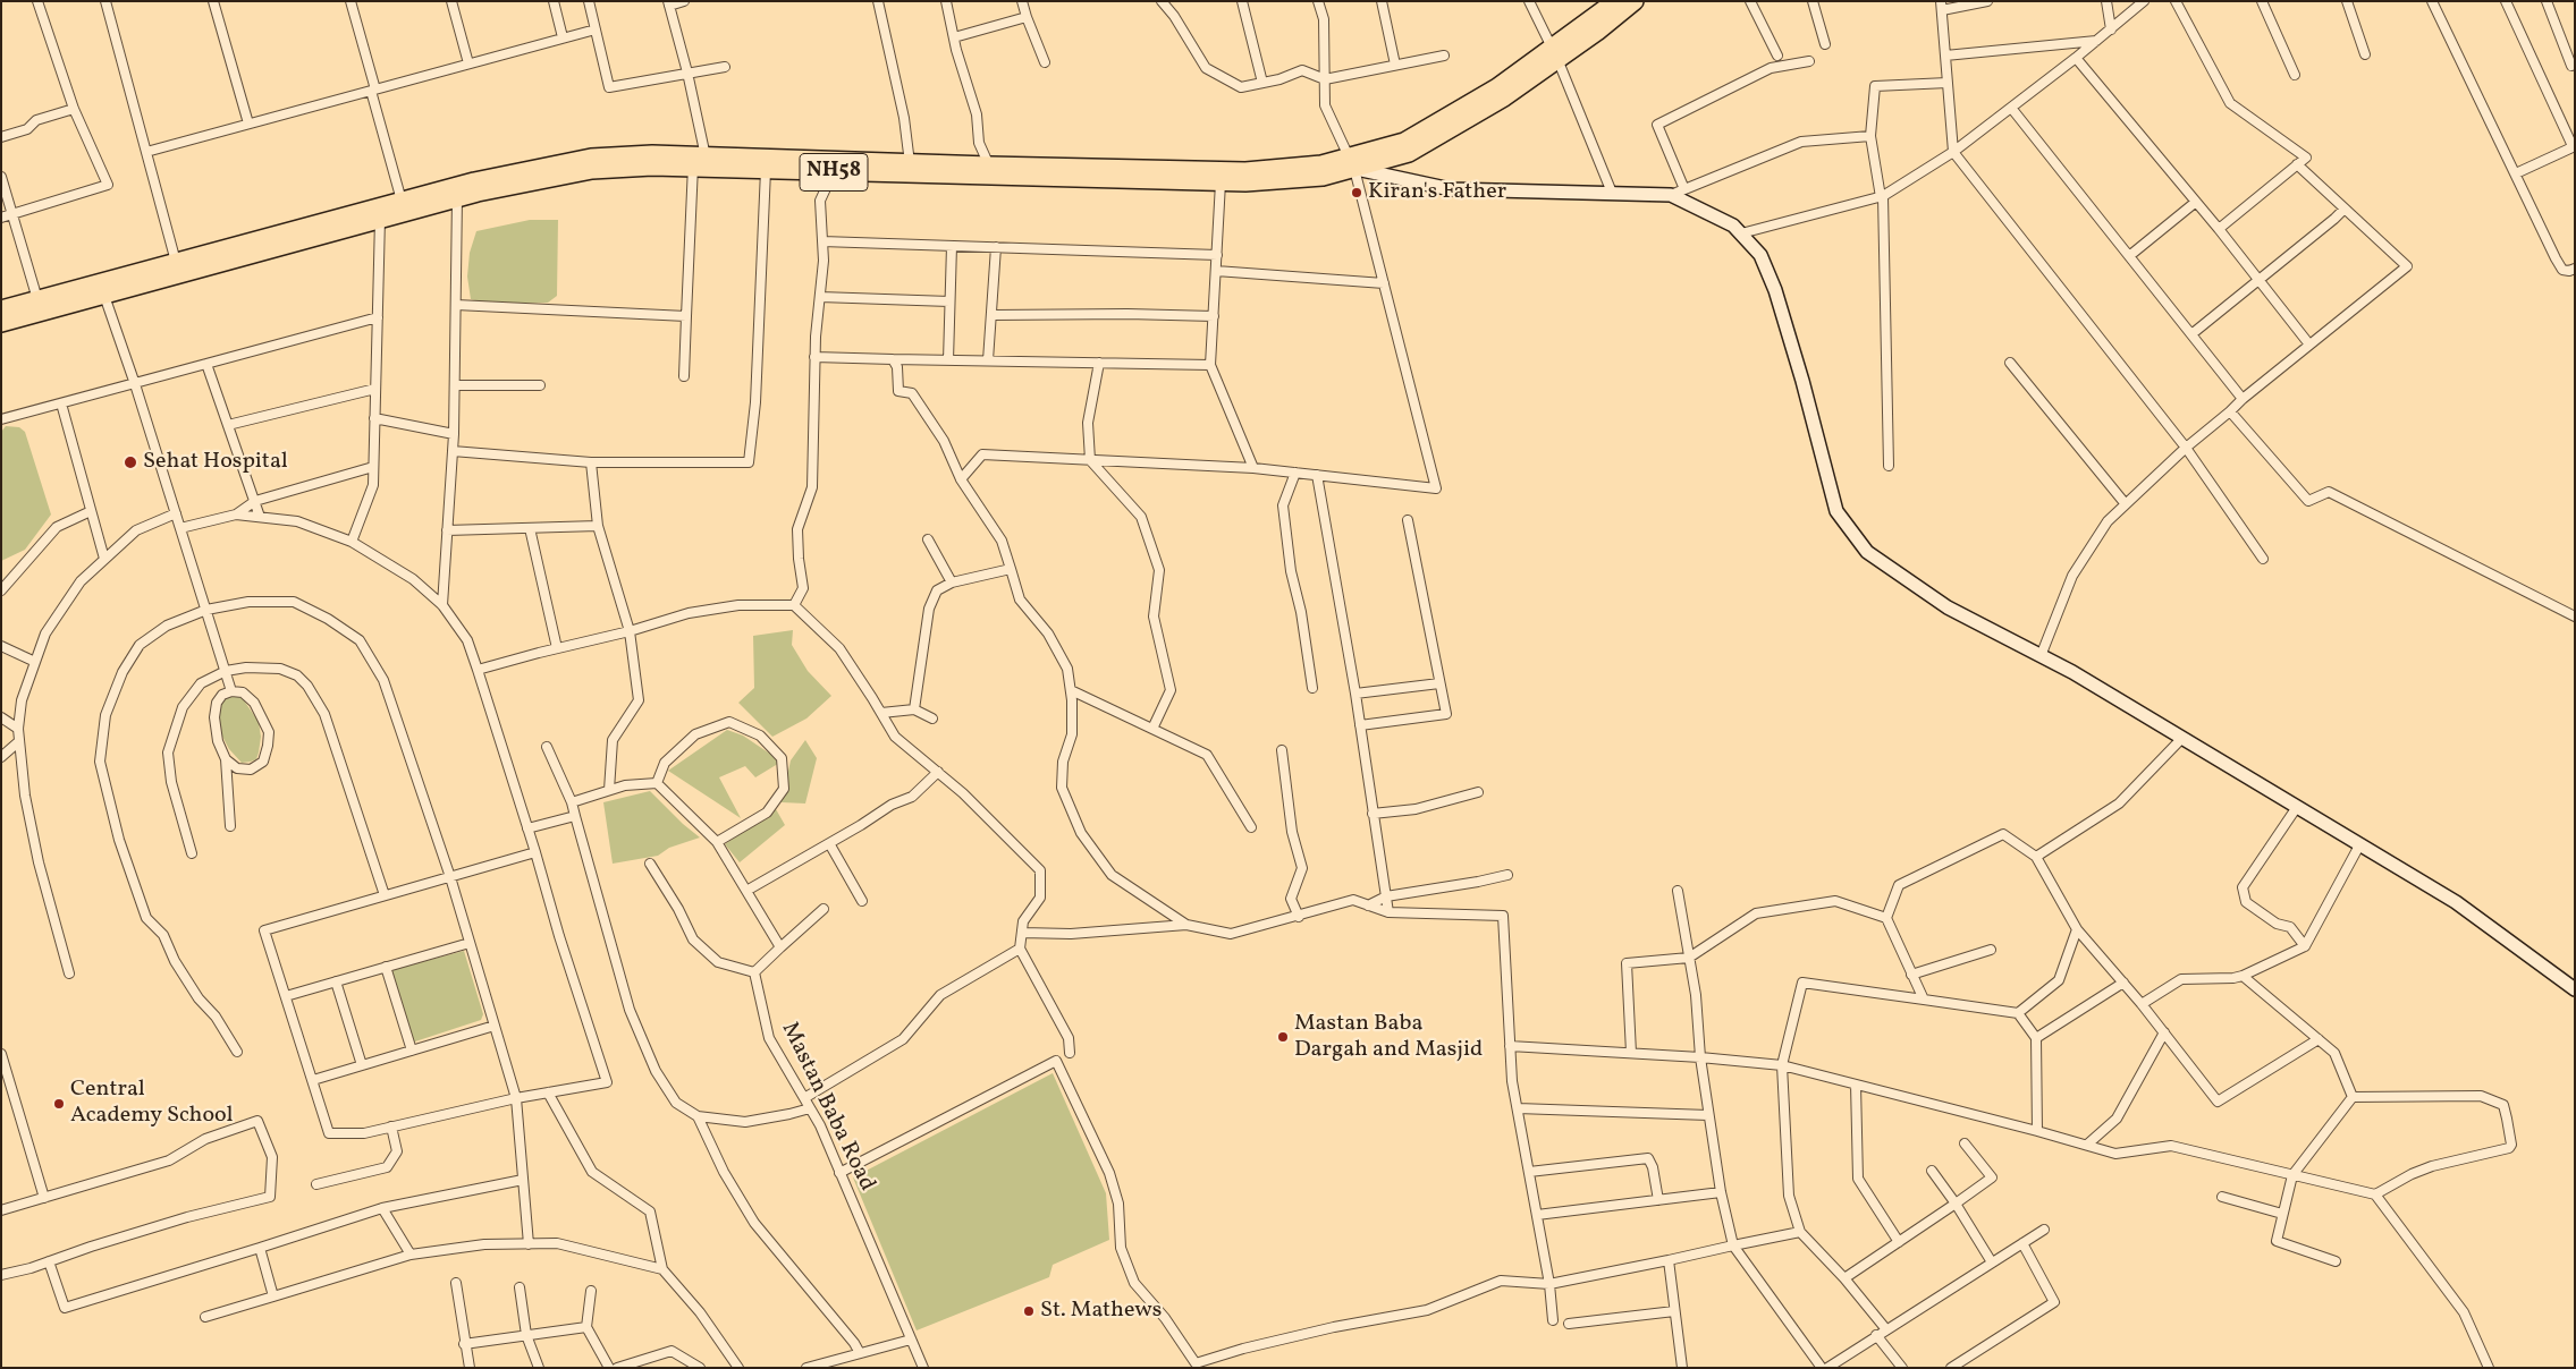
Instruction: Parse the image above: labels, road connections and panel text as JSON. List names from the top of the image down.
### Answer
{
  "streets": {
    "highway": ["NH58"],
    "street": ["Mastan Baba Road"]
  },
  "places": [
    "Kiran's Father",
    "Sehat Hospital",
    "Mastan Baba Dargah and Masjid",
    "Central Academy School",
    "St. Mathews"
  ]
}
